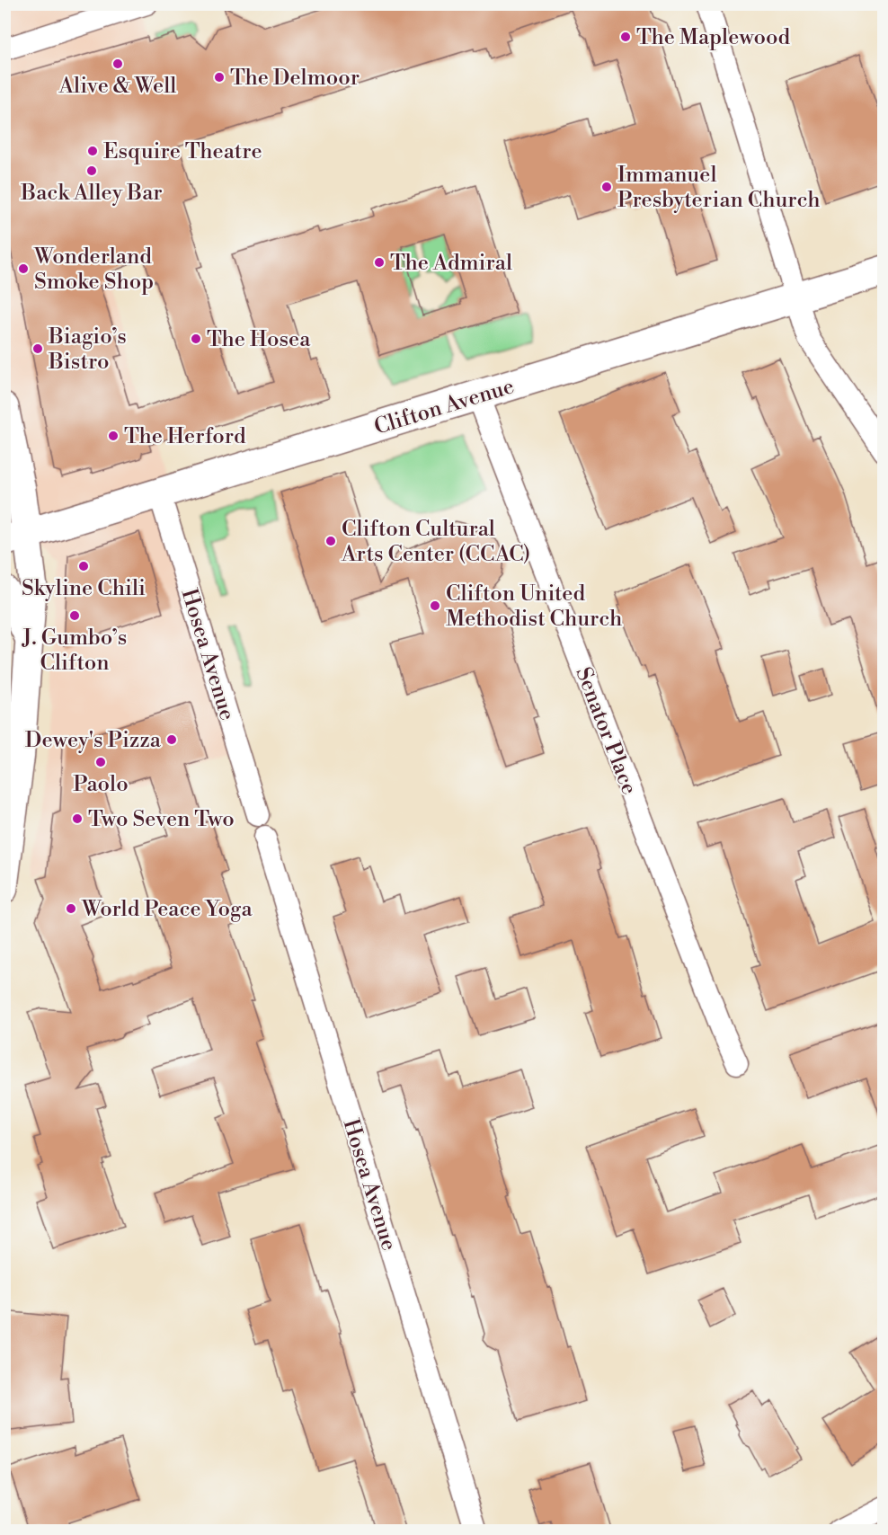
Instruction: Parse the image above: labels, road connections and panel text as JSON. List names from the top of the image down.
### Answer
{
  "streets": {
    "main road": ["Clifton Avenue"],
    "street": ["Hosea Avenue", "Senator Place"]
  },
  "crossings": [
    ["Clifton Avenue", "Hosea Avenue"],
    ["Clifton Avenue", "Senator Place"]
  ],
  "places": [
    "The Maplewood",
    "Alive & Well",
    "The Delmoor",
    "Esquire Theatre",
    "Back Alley Bar",
    "Immanuel Presbyterian Church",
    "The Admiral",
    "Wonderland Smoke Shop",
    "The Hosea",
    "Biagio’s Bistro",
    "The Herford",
    "Clifton Cultural Arts Center (CCAC)",
    "Skyline Chili",
    "Clifton United Methodist Church",
    "J. Gumbo’s Clifton",
    "Dewey's Pizza",
    "Paolo",
    "Two Seven Two",
    "World Peace Yoga"
  ]
}
